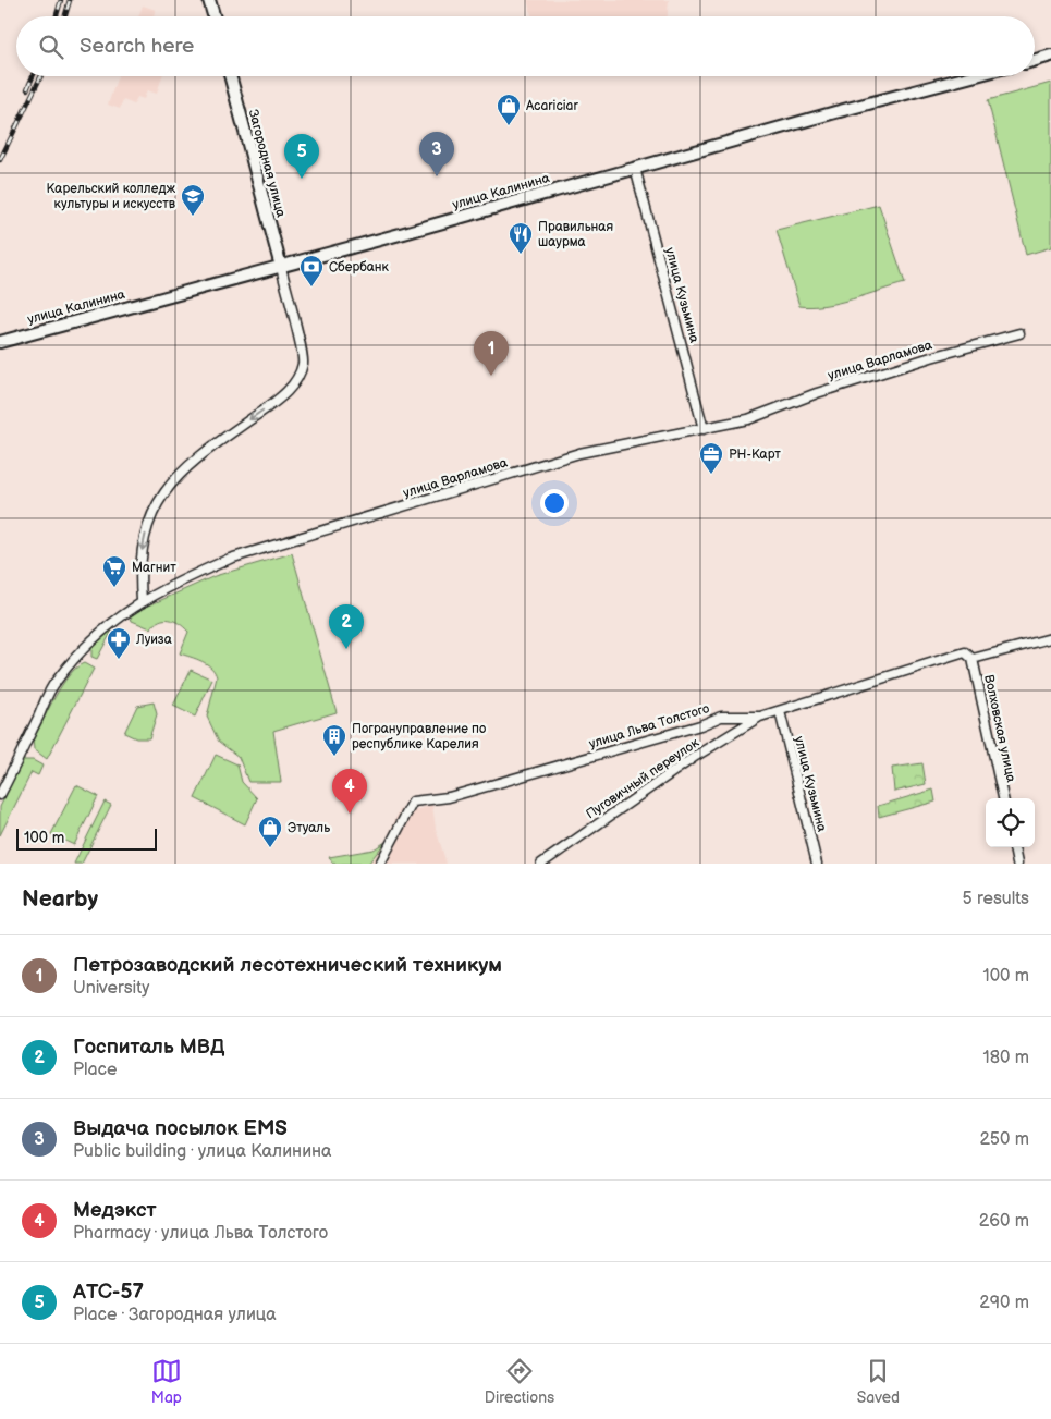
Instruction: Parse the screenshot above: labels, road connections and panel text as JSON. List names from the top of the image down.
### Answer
{
  "streets": {
    "main road": ["Загородная улица", "улица Калинина"],
    "street": [
      "улица Кузьмина",
      "улица Варламова",
      "улица Льва Толстого",
      "Волховская улица",
      "Пуговичный переулок"
    ]
  },
  "crossings": [
    ["Загородная улица", "улица Калинина"],
    ["улица Калинина", "улица Кузьмина"],
    ["улица Кузьмина", "улица Варламова"],
    ["улица Кузьмина", "улица Льва Толстого"],
    ["улица Льва Толстого", "Волховская улица"],
    ["улица Льва Толстого", "Пуговичный переулок"]
  ],
  "places": {
    "shop": ["Acariciar", "Этуаль"],
    "school or university": ["Карельский колледж культуры и искусств"],
    "restaurant": ["Правильная шаурма"],
    "bank": ["Сбербанк"],
    "office": ["РН-Карт"],
    "supermarket": ["Магнит"],
    "pharmacy": ["Луиза"],
    "building": ["Погрануправление по республике Карелия"]
  },
  "scale_bar": "100 m",
  "page": {
    "search": "Search here",
    "pins": [
      "3",
      "5",
      "1",
      "2",
      "4"
    ],
    "scale": "100 m",
    "heading": ["Nearby", "5 results"],
    "list": [
      {
        "mark": "1",
        "name": "Петрозаводский лесотехнический техникум",
        "note": "University",
        "value": "100 m"
      },
      {
        "mark": "2",
        "name": "Госпиталь МВД",
        "note": "Place",
        "value": "180 m"
      },
      {
        "mark": "3",
        "name": "Выдача посылок EMS",
        "note": "Public building · улица Калинина",
        "value": "250 m"
      },
      {
        "mark": "4",
        "name": "Медэкст",
        "note": "Pharmacy · улица Льва Толстого",
        "value": "260 m"
      },
      {
        "mark": "5",
        "name": "АТС-57",
        "note": "Place · Загородная улица",
        "value": "290 m"
      }
    ],
    "nav": ["Map", "Directions", "Saved"]
  }
}
